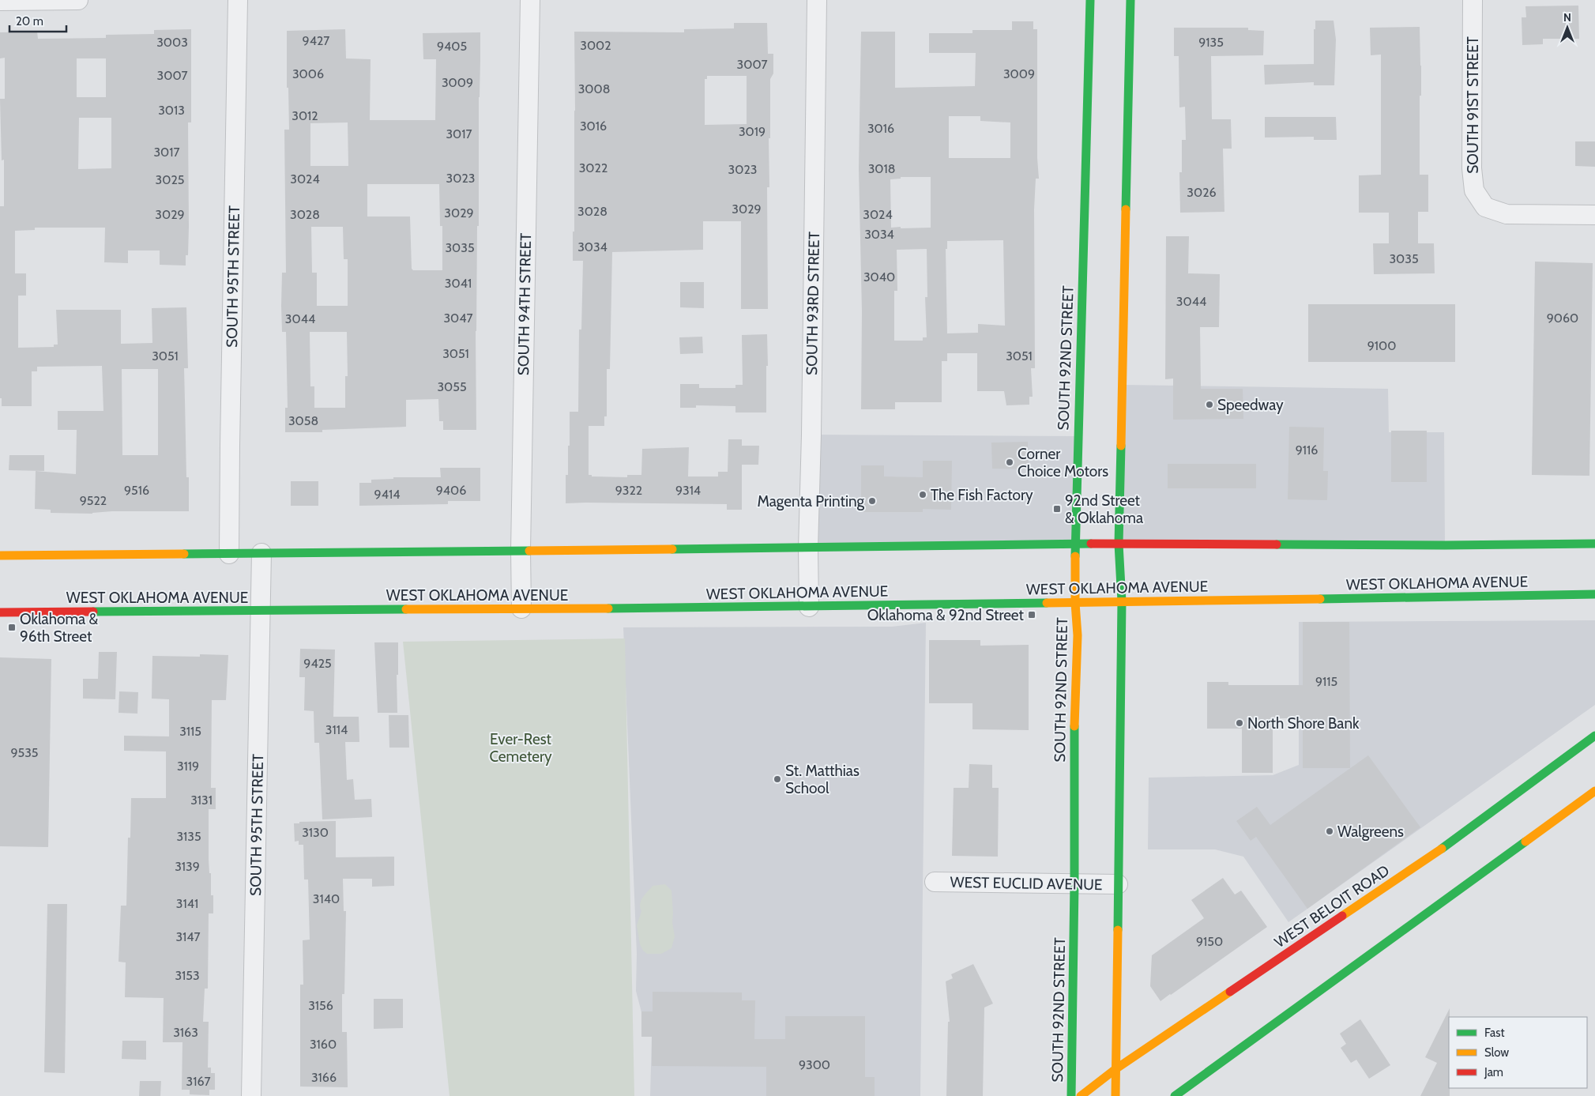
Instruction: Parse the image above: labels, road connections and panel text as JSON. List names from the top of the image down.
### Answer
{
  "streets": {
    "main road": ["SOUTH 92ND STREET", "WEST OKLAHOMA AVENUE", "WEST BELOIT ROAD"],
    "street": [
      "SOUTH 91ST STREET",
      "SOUTH 95TH STREET",
      "SOUTH 93RD STREET",
      "SOUTH 94TH STREET",
      "WEST EUCLID AVENUE"
    ]
  },
  "crossings": [
    ["SOUTH 95TH STREET", "WEST OKLAHOMA AVENUE"],
    ["SOUTH 93RD STREET", "WEST OKLAHOMA AVENUE"],
    ["SOUTH 94TH STREET", "WEST OKLAHOMA AVENUE"],
    ["SOUTH 92ND STREET", "WEST OKLAHOMA AVENUE"],
    ["SOUTH 92ND STREET", "WEST EUCLID AVENUE"]
  ],
  "parks": ["Ever-Rest Cemetery"],
  "places": {
    "other": [
      "Speedway",
      "Corner Choice Motors",
      "The Fish Factory",
      "Magenta Printing",
      "North Shore Bank",
      "St. Matthias School",
      "Walgreens"
    ],
    "transit": ["92nd Street & Oklahoma", "Oklahoma & 92nd Street", "Oklahoma & 96th Street"]
  },
  "house_numbers": [
    "9427",
    "3003",
    "9135",
    "3002",
    "9405",
    "3007",
    "3006",
    "3009",
    "3007",
    "3009",
    "3008",
    "3013",
    "3012",
    "3016",
    "3016",
    "3019",
    "3017",
    "3017",
    "3022",
    "3018",
    "3023",
    "3023",
    "3024",
    "3025",
    "3026",
    "3029",
    "3028",
    "3029",
    "3029",
    "3028",
    "3024",
    "3034",
    "3034",
    "3035",
    "3035",
    "3040",
    "3041",
    "3044",
    "3047",
    "9060",
    "3044",
    "9100",
    "3051",
    "3051",
    "3051",
    "3055",
    "3058",
    "9116",
    "9516",
    "9406",
    "9322",
    "9314",
    "9414",
    "9522",
    "9425",
    "9115",
    "3114",
    "3115",
    "9535",
    "3119",
    "3131",
    "3130",
    "3135",
    "3139",
    "3140",
    "3141",
    "3147",
    "9150",
    "3153",
    "3156",
    "3163",
    "3160",
    "9300",
    "3166",
    "3167"
  ],
  "legend": ["Fast", "Slow", "Jam"],
  "scale_bar": "20 m",
  "north": "top"
}
